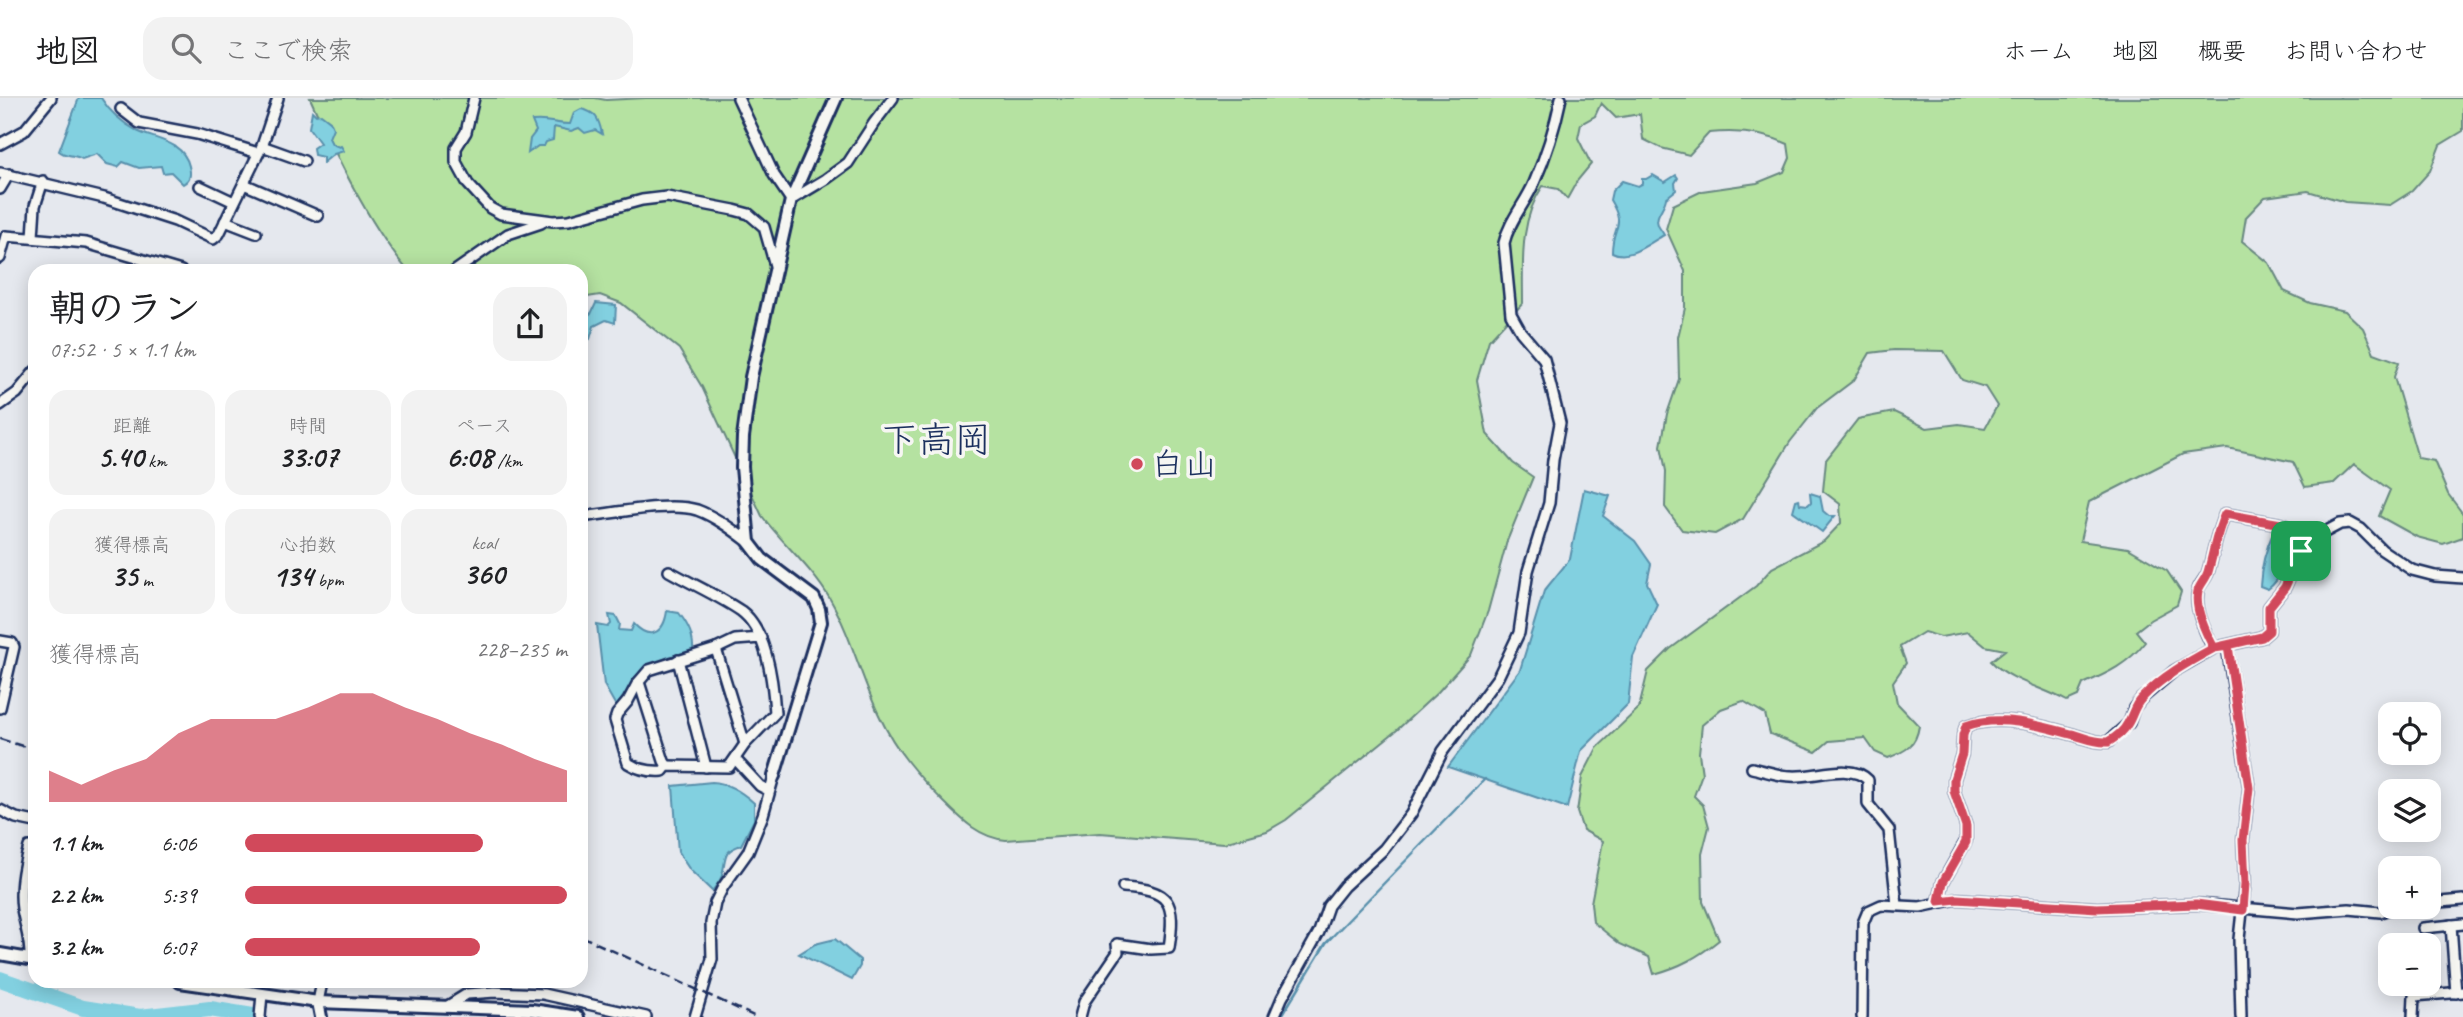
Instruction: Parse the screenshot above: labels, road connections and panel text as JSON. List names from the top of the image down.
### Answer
{
  "districts": ["下高岡"],
  "places": ["白山"],
  "page": {
    "header": "地図",
    "search": "ここで検索",
    "nav": [
      "ホーム",
      "地図",
      "概要",
      "お問い合わせ"
    ],
    "heading": ["朝のラン", "07:52 · 5 × 1.1 km"],
    "stats": [
      ["距離", "5.40 km"],
      ["時間", "33:07"],
      ["ペース", "6:08 /km"],
      ["獲得標高", "35 m"],
      ["心拍数", "134 bpm"],
      ["kcal", "360"]
    ],
    "chart": ["獲得標高", "228–235 m"],
    "map_buttons": ["+", "−"],
    "list": [
      {
        "name": "1.1 km",
        "note": "6:06"
      },
      {
        "name": "2.2 km",
        "note": "5:39"
      },
      {
        "name": "3.2 km",
        "note": "6:07"
      }
    ]
  }
}
